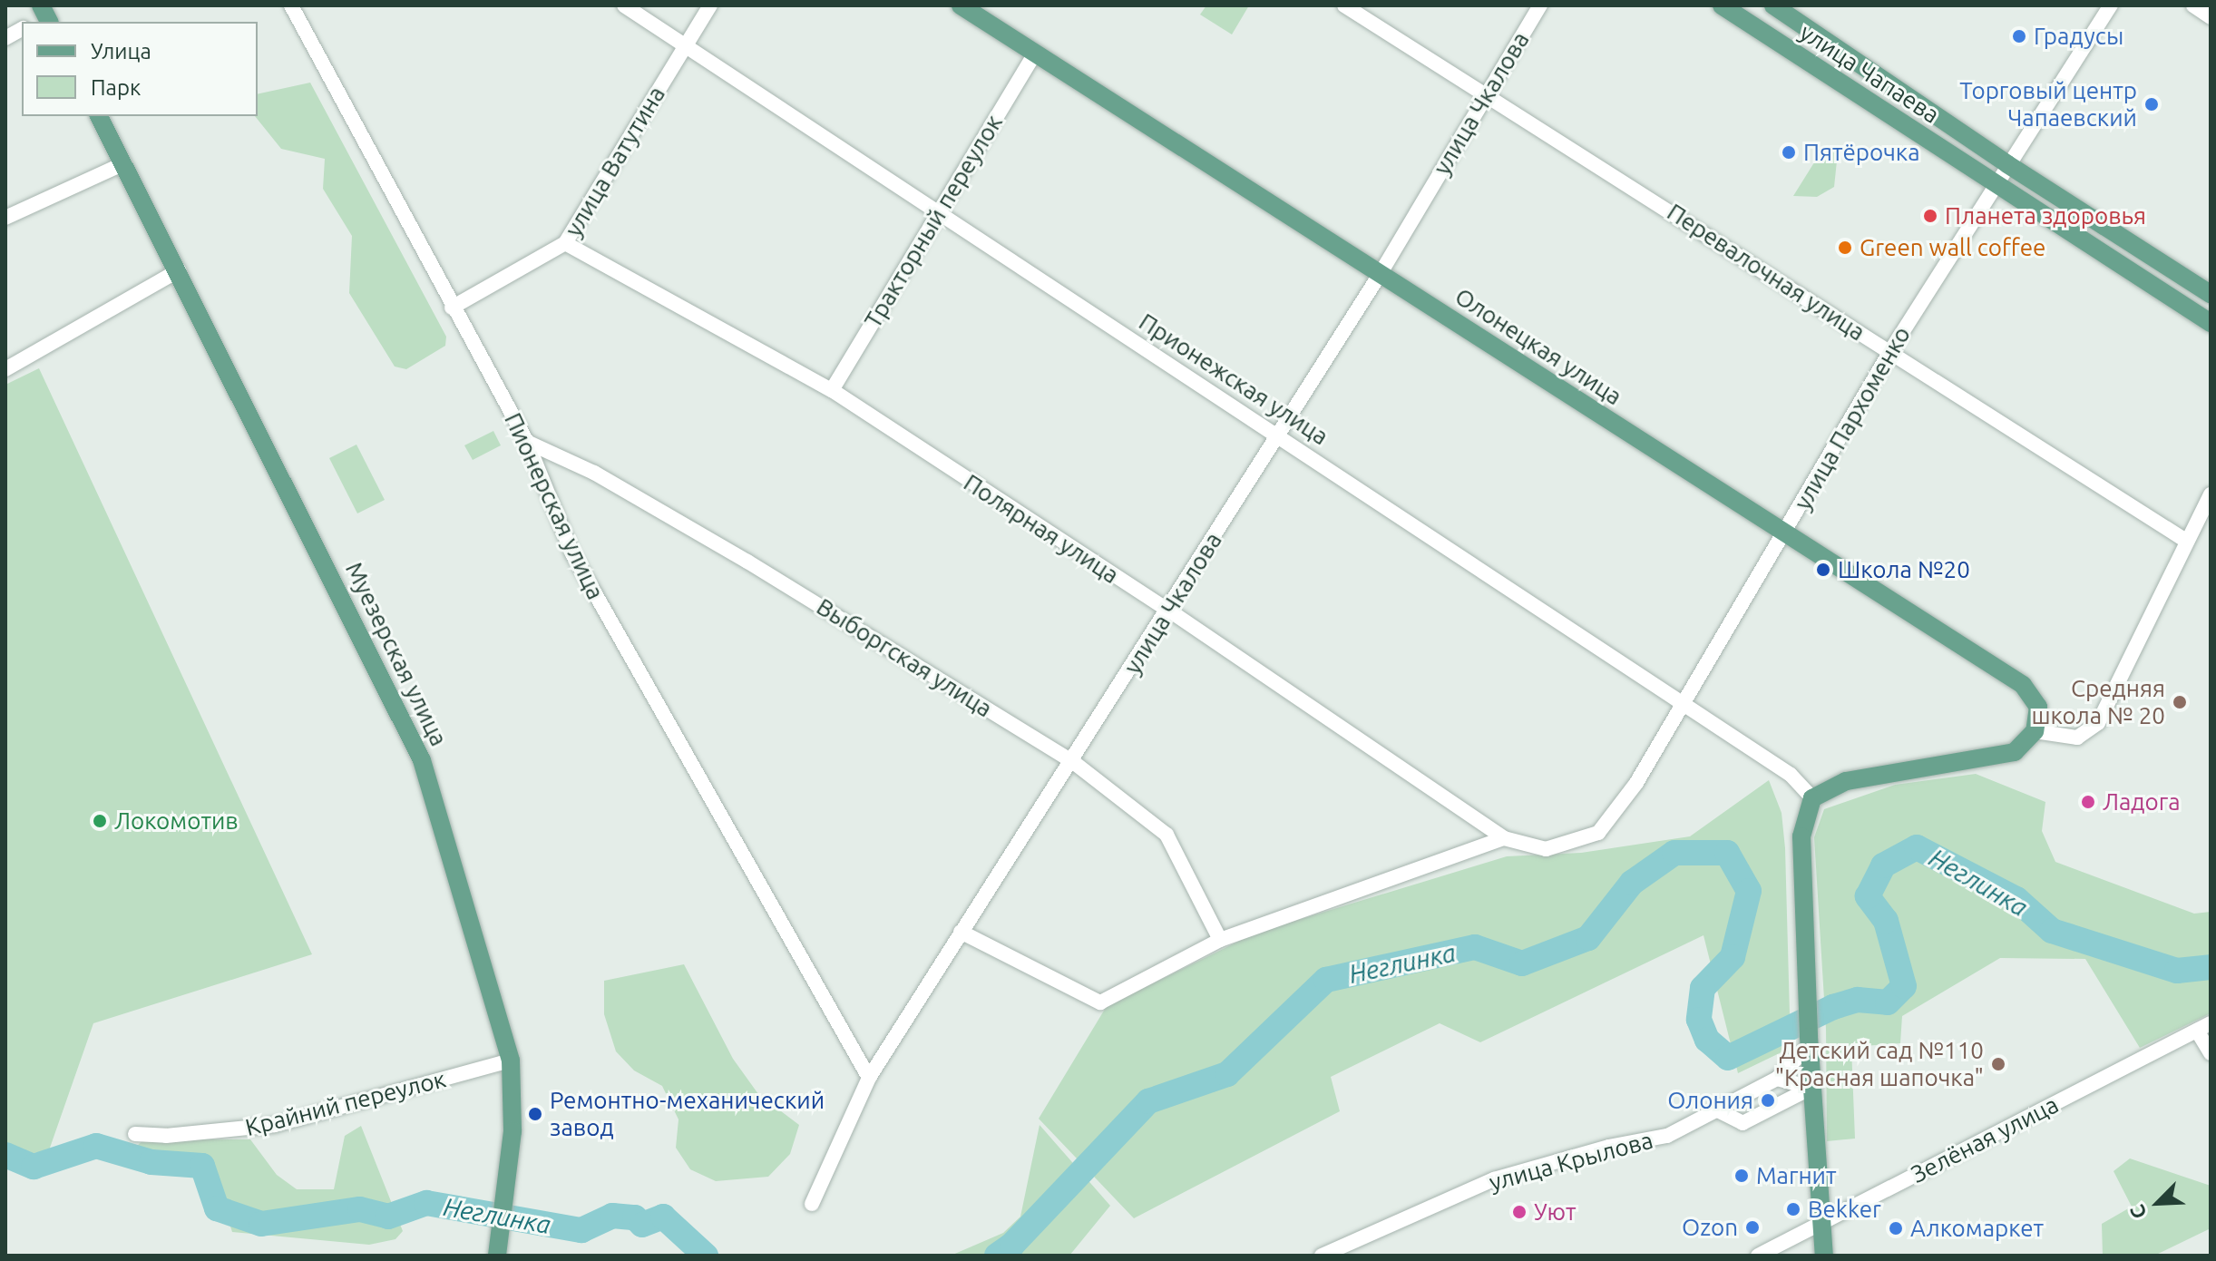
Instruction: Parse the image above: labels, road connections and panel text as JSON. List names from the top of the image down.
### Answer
{
  "streets": {
    "main road": ["улица Чапаева", "Олонецкая улица", "Муезерская улица"],
    "street": [
      "улица Чкалова",
      "улица Ватутина",
      "Тракторный переулок",
      "Перевалочная улица",
      "Прионежская улица",
      "улица Пархоменко",
      "Пионерская улица",
      "Полярная улица",
      "Выборгская улица",
      "Крайний переулок",
      "Зелёная улица",
      "улица Крылова"
    ]
  },
  "crossings": [
    ["улица Чапаева", "улица Пархоменко"],
    ["улица Чкалова", "Перевалочная улица"],
    ["улица Чкалова", "Олонецкая улица"],
    ["улица Чкалова", "Прионежская улица"],
    ["улица Чкалова", "Пионерская улица"],
    ["улица Чкалова", "Полярная улица"],
    ["улица Чкалова", "Выборгская улица"],
    ["улица Ватутина", "Прионежская улица"],
    ["улица Ватутина", "Пионерская улица"],
    ["улица Ватутина", "Полярная улица"],
    ["Тракторный переулок", "Олонецкая улица"],
    ["Тракторный переулок", "Прионежская улица"],
    ["Тракторный переулок", "Полярная улица"],
    ["Перевалочная улица", "улица Пархоменко"],
    ["Олонецкая улица", "улица Пархоменко"],
    ["Прионежская улица", "улица Пархоменко"],
    ["улица Пархоменко", "Полярная улица"],
    ["Пионерская улица", "Выборгская улица"],
    ["Муезерская улица", "Крайний переулок"]
  ],
  "water": ["Неглинка"],
  "places": [
    "Градусы",
    "Торговый центр Чапаевский",
    "Пятёрочка",
    "Планета здоровья",
    "Green wall coffee",
    "Школа №20",
    "Средняя школа № 20",
    "Ладога",
    "Локомотив",
    "Детский сад №110 \"Красная шапочка\"",
    "Олония",
    "Ремонтно-механический завод",
    "Магнит",
    "Bekker",
    "Уют",
    "Ozon",
    "Алкомаркет"
  ],
  "legend": ["Улица", "Парк"],
  "north": "bottom left"
}
